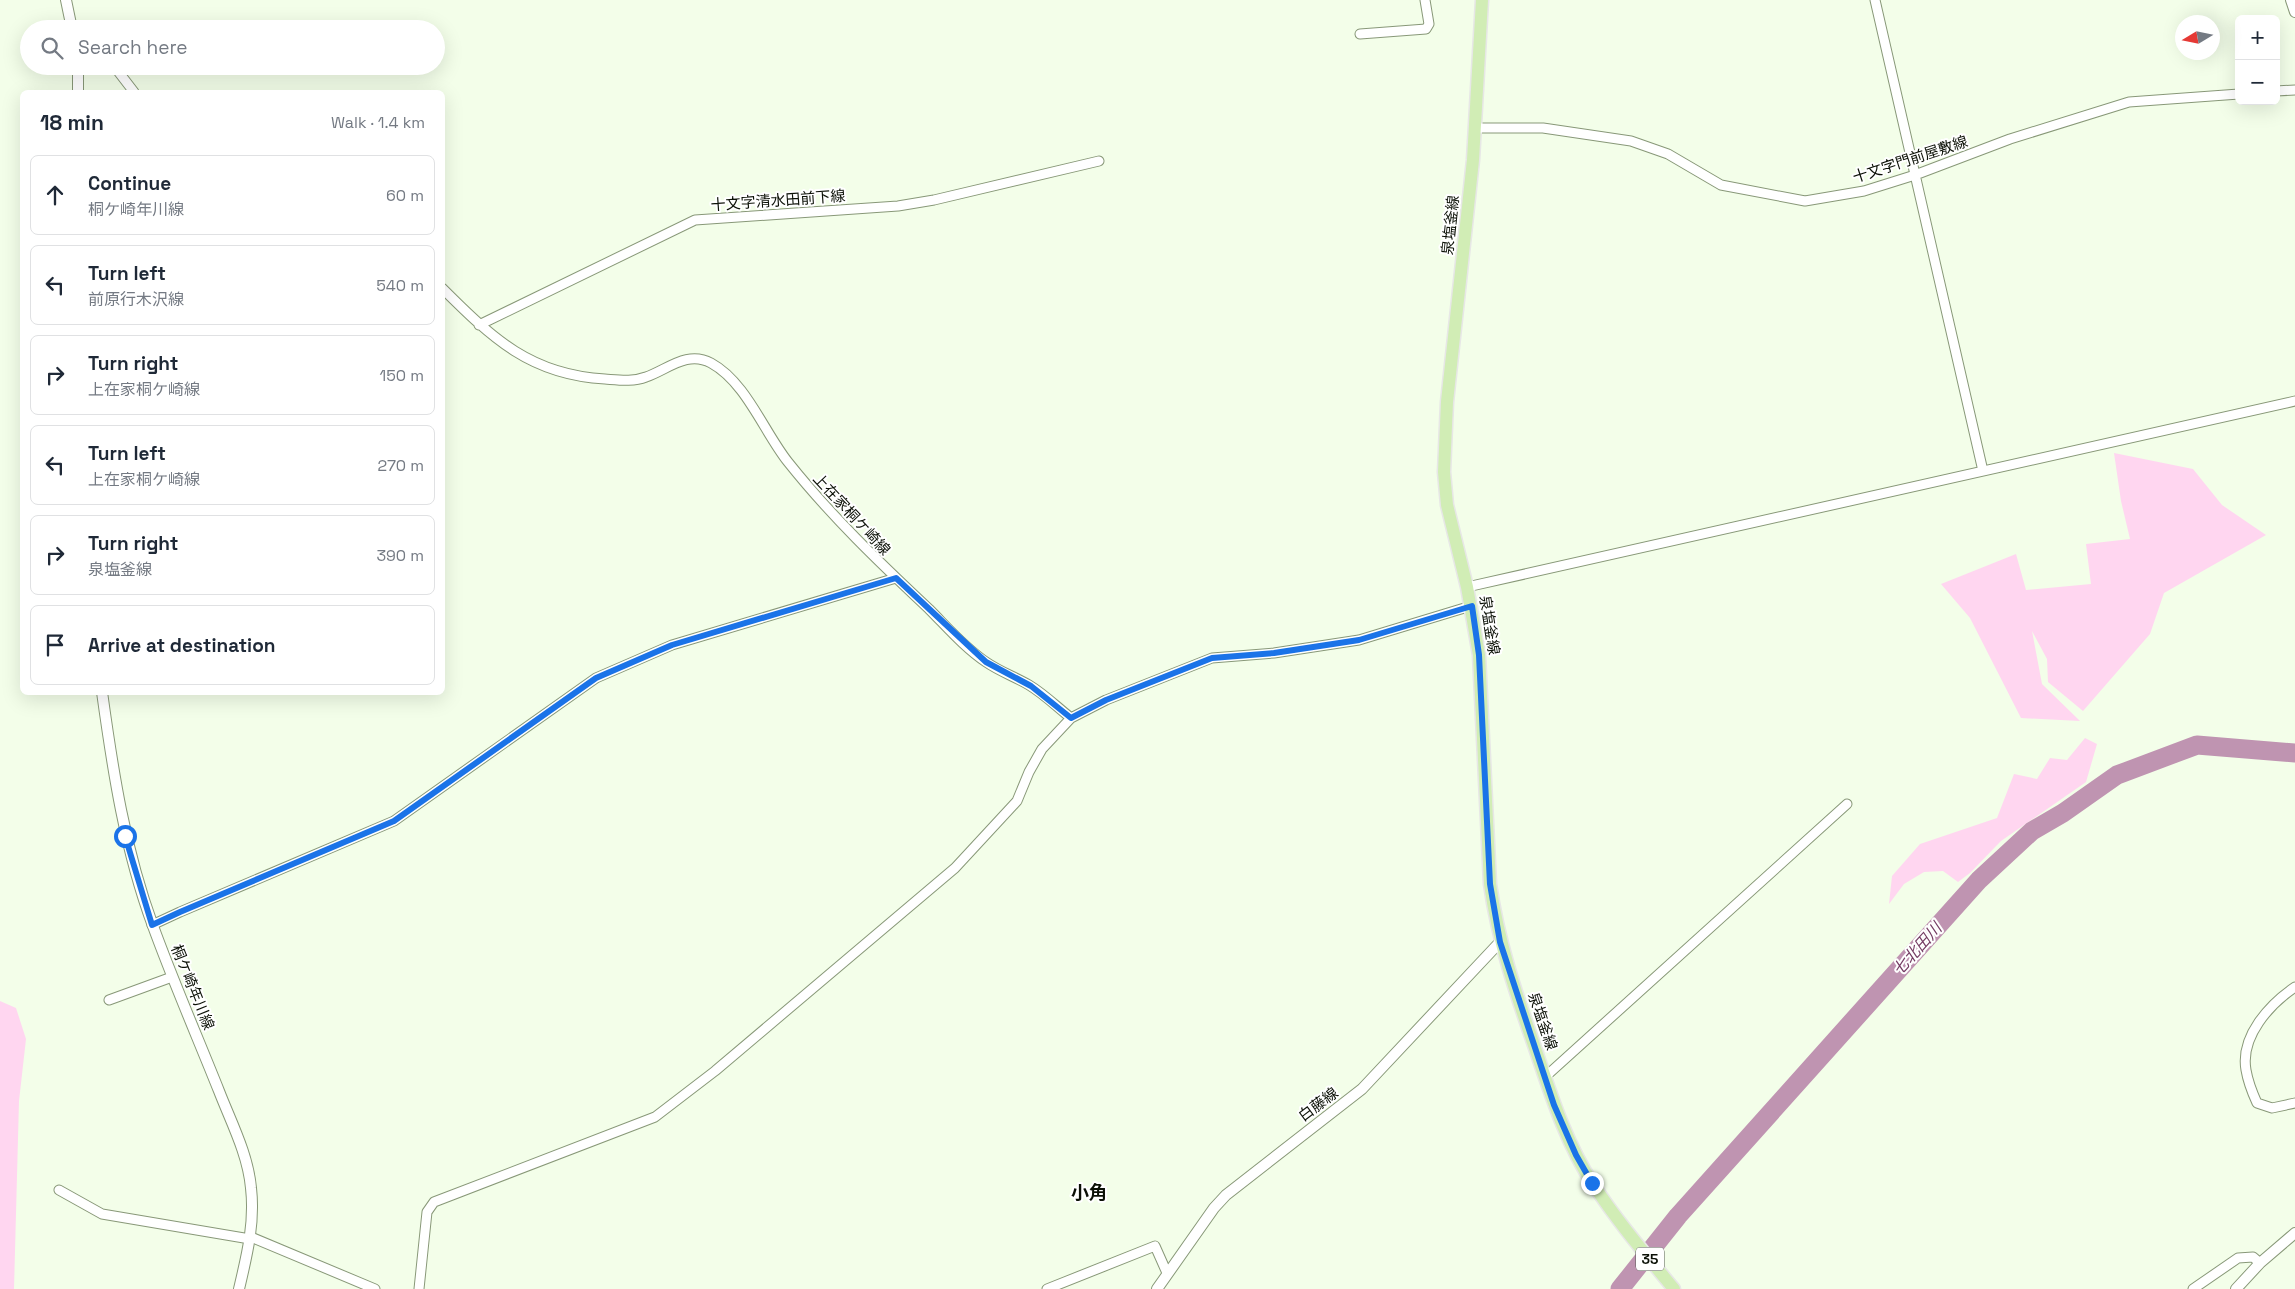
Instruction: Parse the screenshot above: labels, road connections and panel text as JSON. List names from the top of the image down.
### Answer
{
  "streets": {
    "main road": ["泉塩釜線", "35"],
    "street": [
      "十文字門前屋敷線",
      "十文字清水田前下線",
      "上在家桐ケ崎線",
      "桐ケ崎年川線",
      "白藤線"
    ]
  },
  "crossings": [
    ["十文字門前屋敷線", "泉塩釜線"],
    ["十文字清水田前下線", "上在家桐ケ崎線"],
    ["泉塩釜線", "白藤線"]
  ],
  "districts": ["小角"],
  "water": ["七北田川"],
  "north": "left",
  "page": {
    "map_buttons": ["+", "−"],
    "search": "Search here",
    "heading": ["18 min", "Walk · 1.4 km"],
    "list": [
      ["Continue", "桐ケ崎年川線", "60 m"],
      ["Turn left", "前原行木沢線", "540 m"],
      ["Turn right", "上在家桐ケ崎線", "150 m"],
      ["Turn left", "上在家桐ケ崎線", "270 m"],
      ["Turn right", "泉塩釜線", "390 m"],
      "Arrive at destination"
    ]
  }
}
